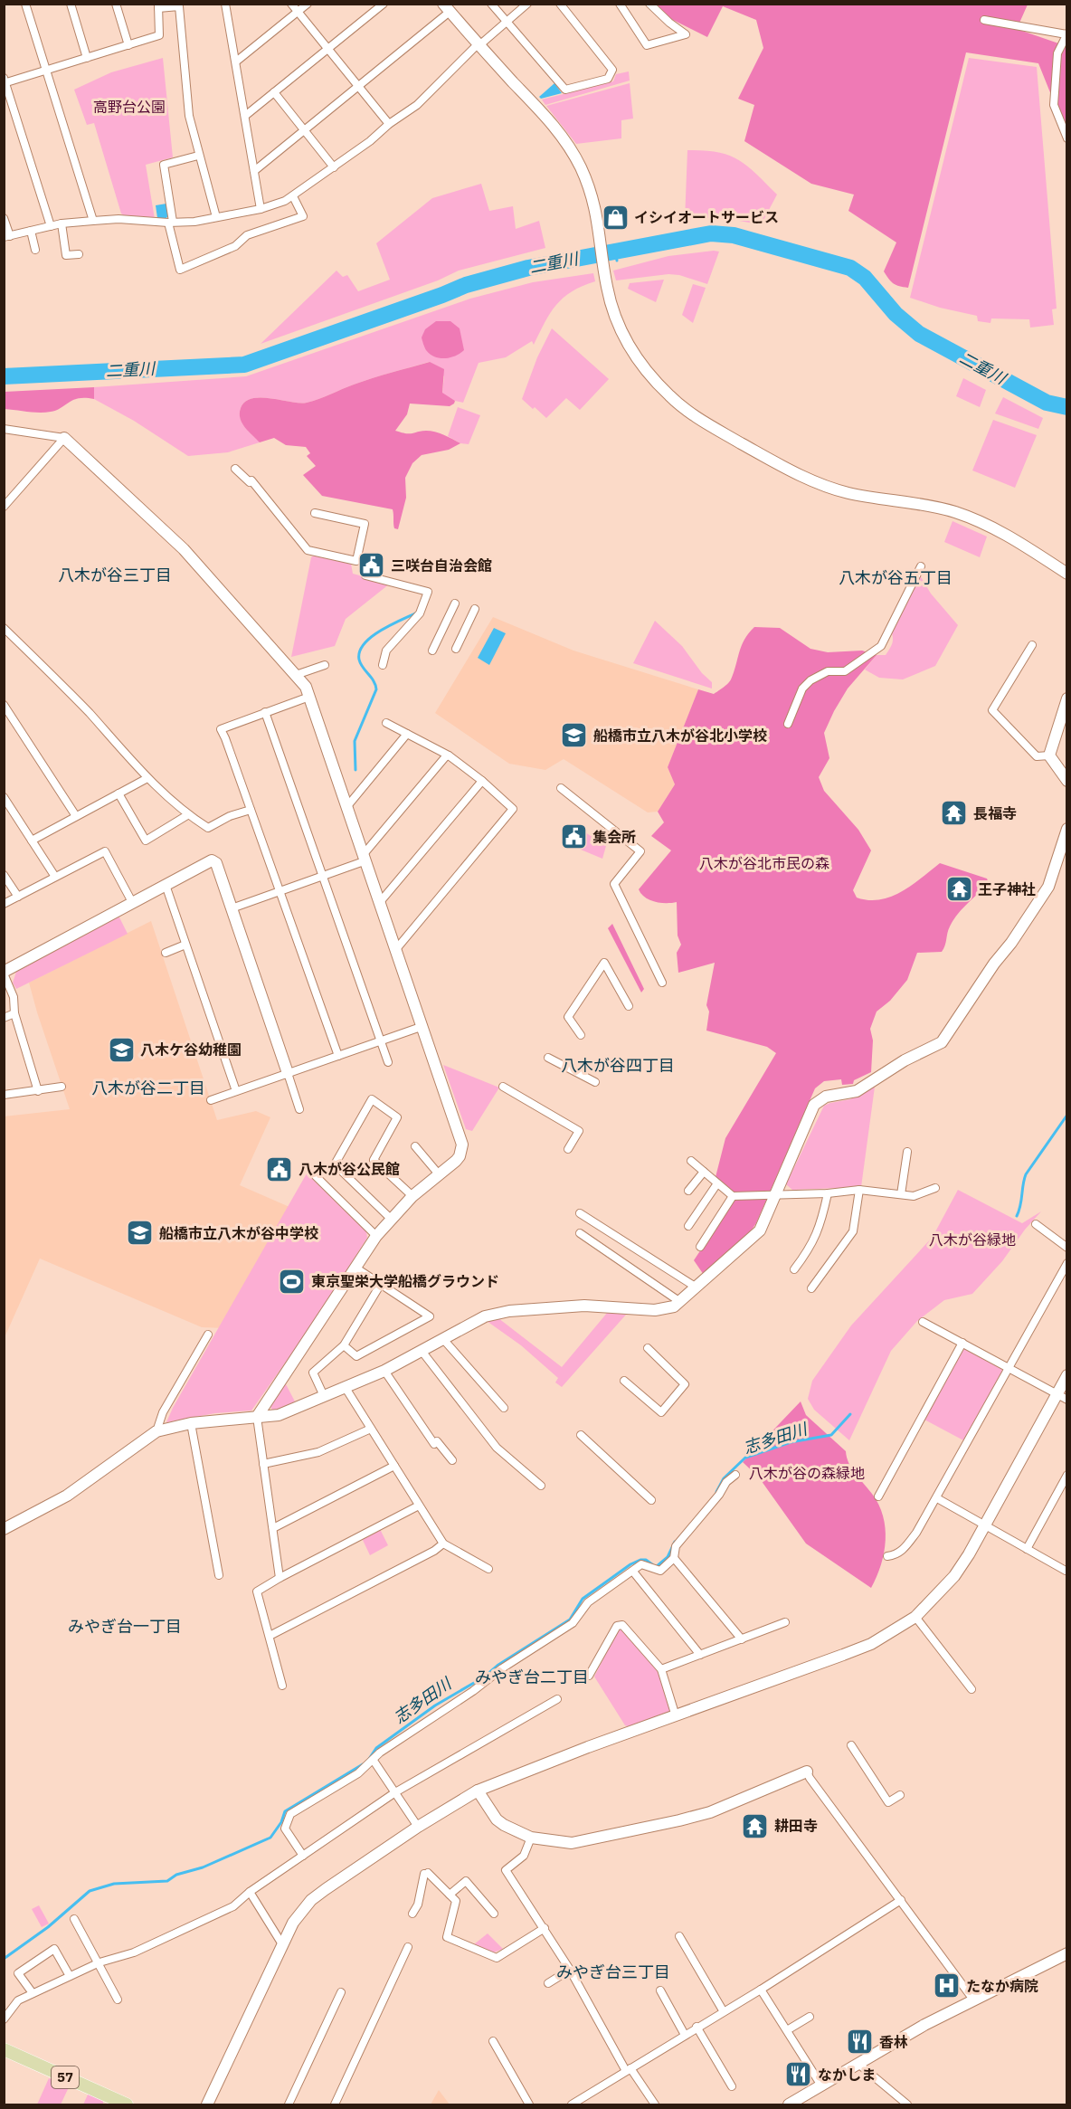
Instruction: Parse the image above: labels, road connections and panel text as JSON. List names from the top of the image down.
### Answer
{
  "streets": {
    "main road": ["57"]
  },
  "districts": [
    "八木が谷三丁目",
    "八木が谷五丁目",
    "八木が谷四丁目",
    "八木が谷二丁目",
    "みやぎ台一丁目",
    "みやぎ台二丁目",
    "みやぎ台三丁目"
  ],
  "water": ["二重川", "志多田川"],
  "parks": [
    "高野台公園",
    "八木が谷北市民の森",
    "八木が谷緑地",
    "八木が谷の森緑地"
  ],
  "places": {
    "shop": ["イシイオートサービス"],
    "public building": ["三咲台自治会館", "集会所", "八木が谷公民館"],
    "school or university": ["船橋市立八木が谷北小学校", "八木ケ谷幼稚園", "船橋市立八木が谷中学校"],
    "temple": ["長福寺", "王子神社", "耕田寺"],
    "sports": ["東京聖栄大学船橋グラウンド"],
    "hospital": ["たなか病院"],
    "restaurant": ["香林", "なかしま"]
  }
}
